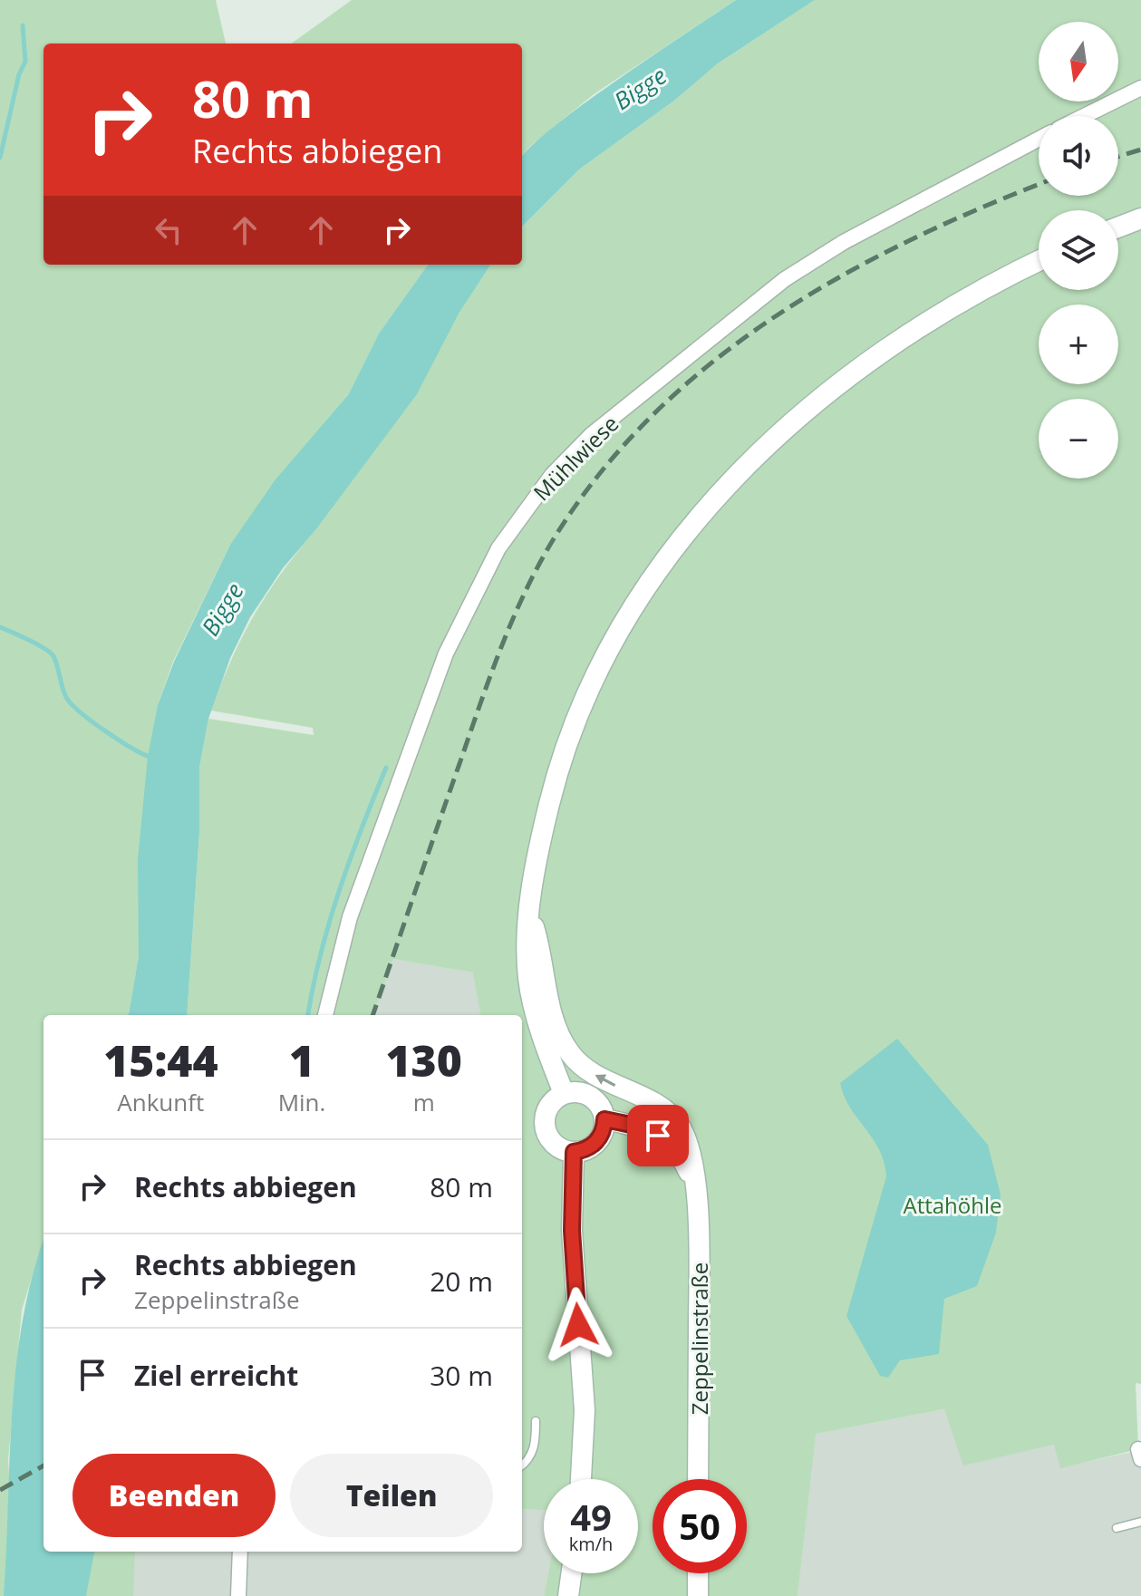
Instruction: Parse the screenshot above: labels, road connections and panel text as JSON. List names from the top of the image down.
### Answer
{
  "streets": {
    "main road": ["Zeppelinstraße"],
    "street": ["Mühlwiese"]
  },
  "water": ["Bigge"],
  "parks": ["Attahöhle"],
  "north": "bottom",
  "page": {
    "map_buttons": ["+", "−"],
    "turn": ["80 m", "Rechts abbiegen"],
    "eta": [
      "15:44",
      "Ankunft",
      "1",
      "Min.",
      "130",
      "m"
    ],
    "list": [
      {
        "name": "Rechts abbiegen",
        "value": "80 m"
      },
      {
        "name": "Rechts abbiegen",
        "note": "Zeppelinstraße",
        "value": "20 m"
      },
      {
        "name": "Ziel erreicht",
        "value": "30 m"
      }
    ],
    "buttons": ["Beenden", "Teilen"],
    "speed": "49 km/h",
    "limit": "50"
  }
}
